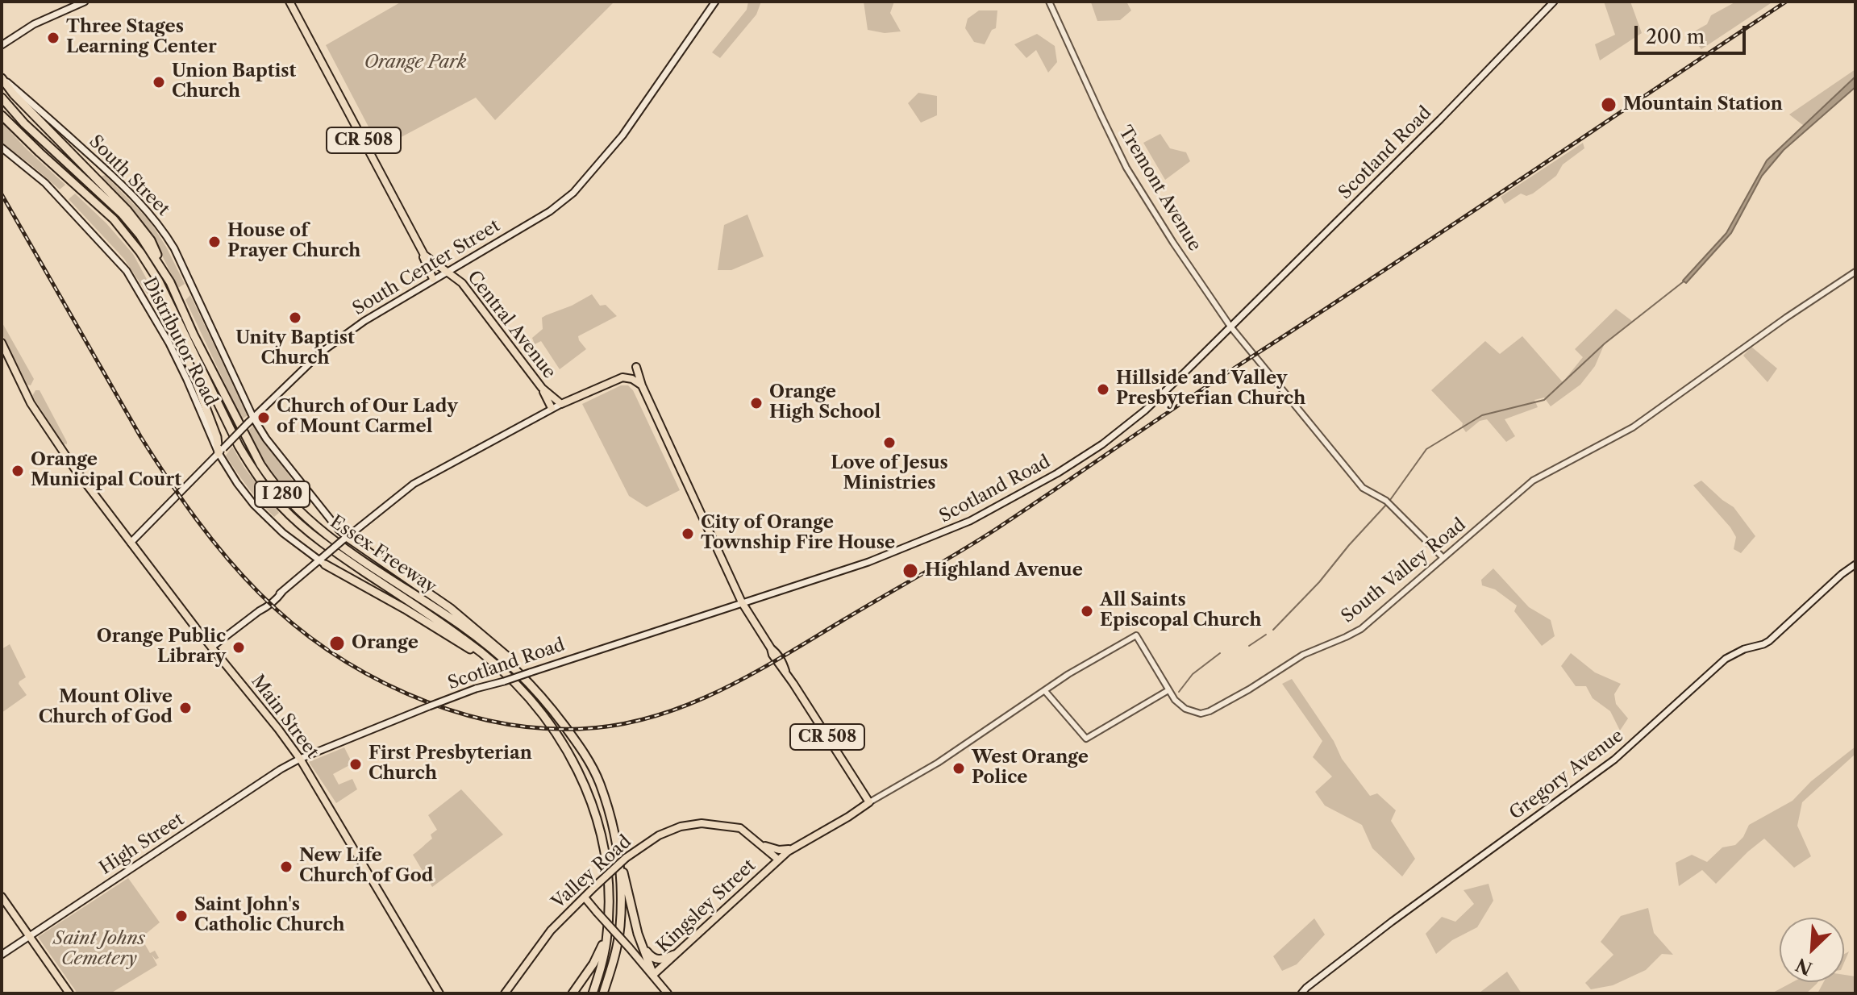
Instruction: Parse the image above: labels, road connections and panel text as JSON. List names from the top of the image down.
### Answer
{
  "streets": {
    "highway": ["I 280", "Essex Freeway"],
    "main road": [
      "CR 508",
      "Scotland Road",
      "South Street",
      "South Center Street",
      "Central Avenue",
      "Distributor Road",
      "Main Street",
      "Gregory Avenue",
      "High Street",
      "Valley Road",
      "Kingsley Street"
    ],
    "street": ["Tremont Avenue", "South Valley Road"]
  },
  "crossings": [
    ["CR 508", "Scotland Road"],
    ["Scotland Road", "Tremont Avenue"],
    ["Scotland Road", "Main Street"],
    ["Scotland Road", "High Street"],
    ["South Street", "South Center Street"],
    ["Tremont Avenue", "South Valley Road"],
    ["South Center Street", "Central Avenue"],
    ["South Center Street", "Distributor Road"],
    ["South Center Street", "Main Street"],
    ["Essex Freeway", "Valley Road"],
    ["Main Street", "High Street"],
    ["Valley Road", "Kingsley Street"]
  ],
  "parks": ["Orange Park", "Saint Johns Cemetery"],
  "places": [
    "Three Stages Learning Center",
    "Union Baptist Church",
    "Mountain Station",
    "House of Prayer Church",
    "Unity Baptist Church",
    "Hillside and Valley Presbyterian Church",
    "Orange High School",
    "Church of Our Lady of Mount Carmel",
    "Love of Jesus Ministries",
    "Orange Municipal Court",
    "City of Orange Township Fire House",
    "Highland Avenue",
    "All Saints Episcopal Church",
    "Orange",
    "Orange Public Library",
    "Mount Olive Church of God",
    "First Presbyterian Church",
    "West Orange Police",
    "New Life Church of God",
    "Saint John's Catholic Church"
  ],
  "scale_bar": "200 m",
  "north": "bottom left"
}
